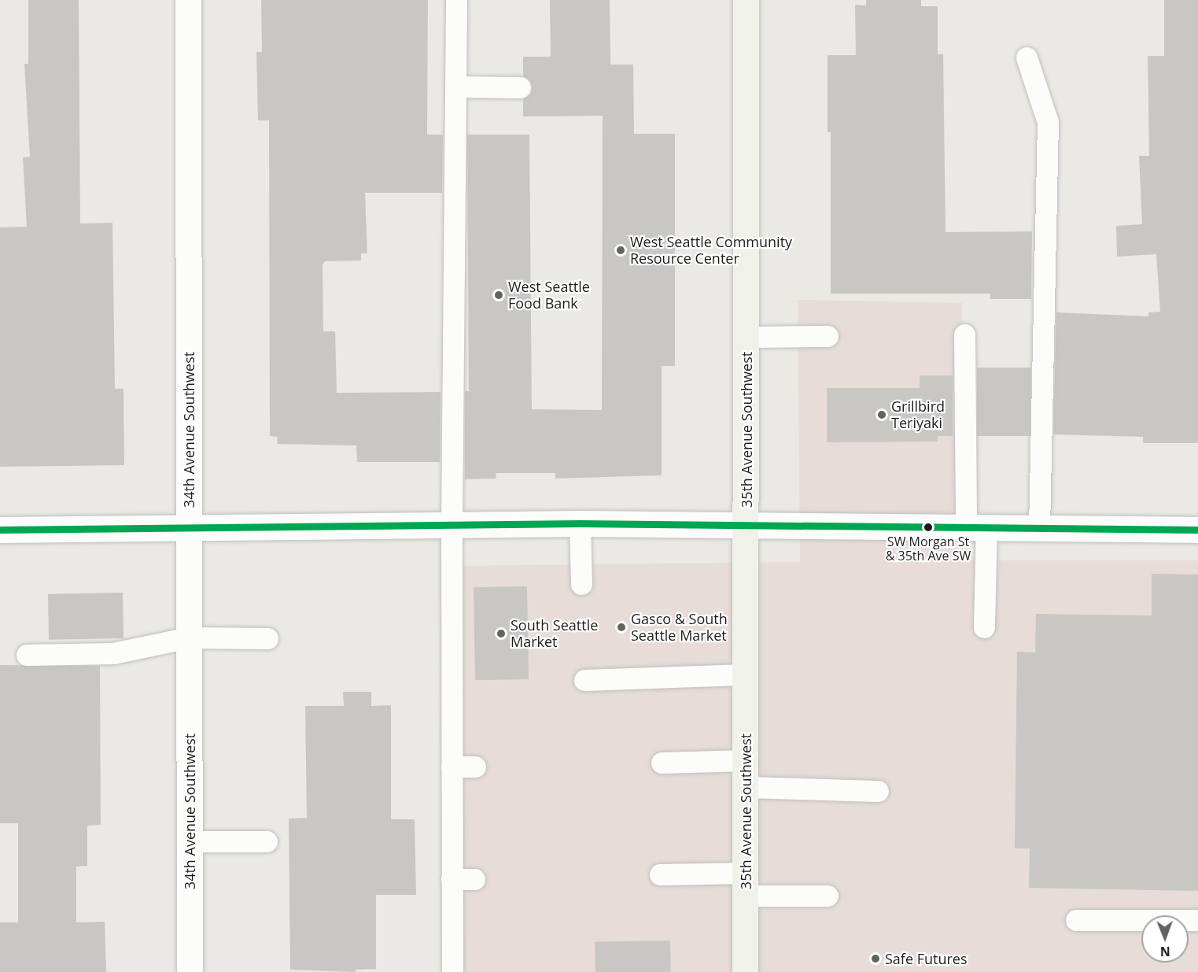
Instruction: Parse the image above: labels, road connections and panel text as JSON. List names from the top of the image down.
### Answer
{
  "streets": {
    "main road": ["35th Avenue Southwest"],
    "street": ["34th Avenue Southwest"]
  },
  "places": [
    "West Seattle Community Resource Center",
    "West Seattle Food Bank",
    "Grillbird Teriyaki",
    "SW Morgan St & 35th Ave SW",
    "Gasco & South Seattle Market",
    "South Seattle Market",
    "Safe Futures"
  ],
  "north": "bottom"
}
